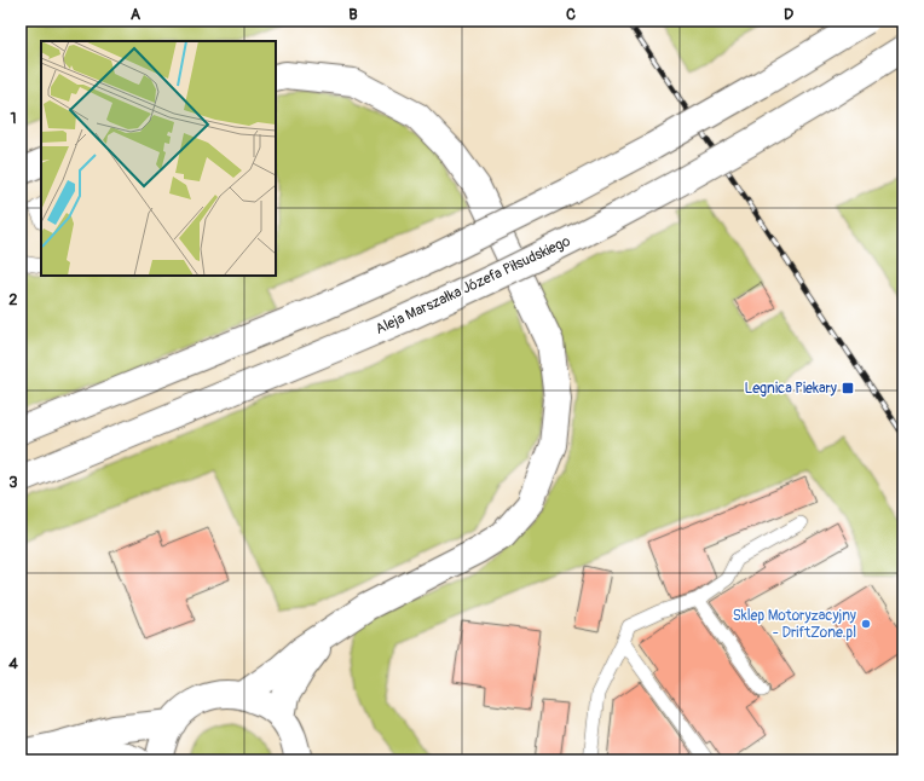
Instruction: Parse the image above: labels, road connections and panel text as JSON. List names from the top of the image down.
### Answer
{
  "streets": {
    "street": ["Aleja Marszałka Józefa Piłsudskiego"]
  },
  "places": {
    "transit": ["Legnica Piekary"],
    "other": ["Sklep Motoryzacyjny - DriftZone.pl"]
  },
  "grid": {
    "columns": [
      "A",
      "B",
      "C",
      "D"
    ],
    "rows": [
      "1",
      "2",
      "3",
      "4"
    ]
  }
}
